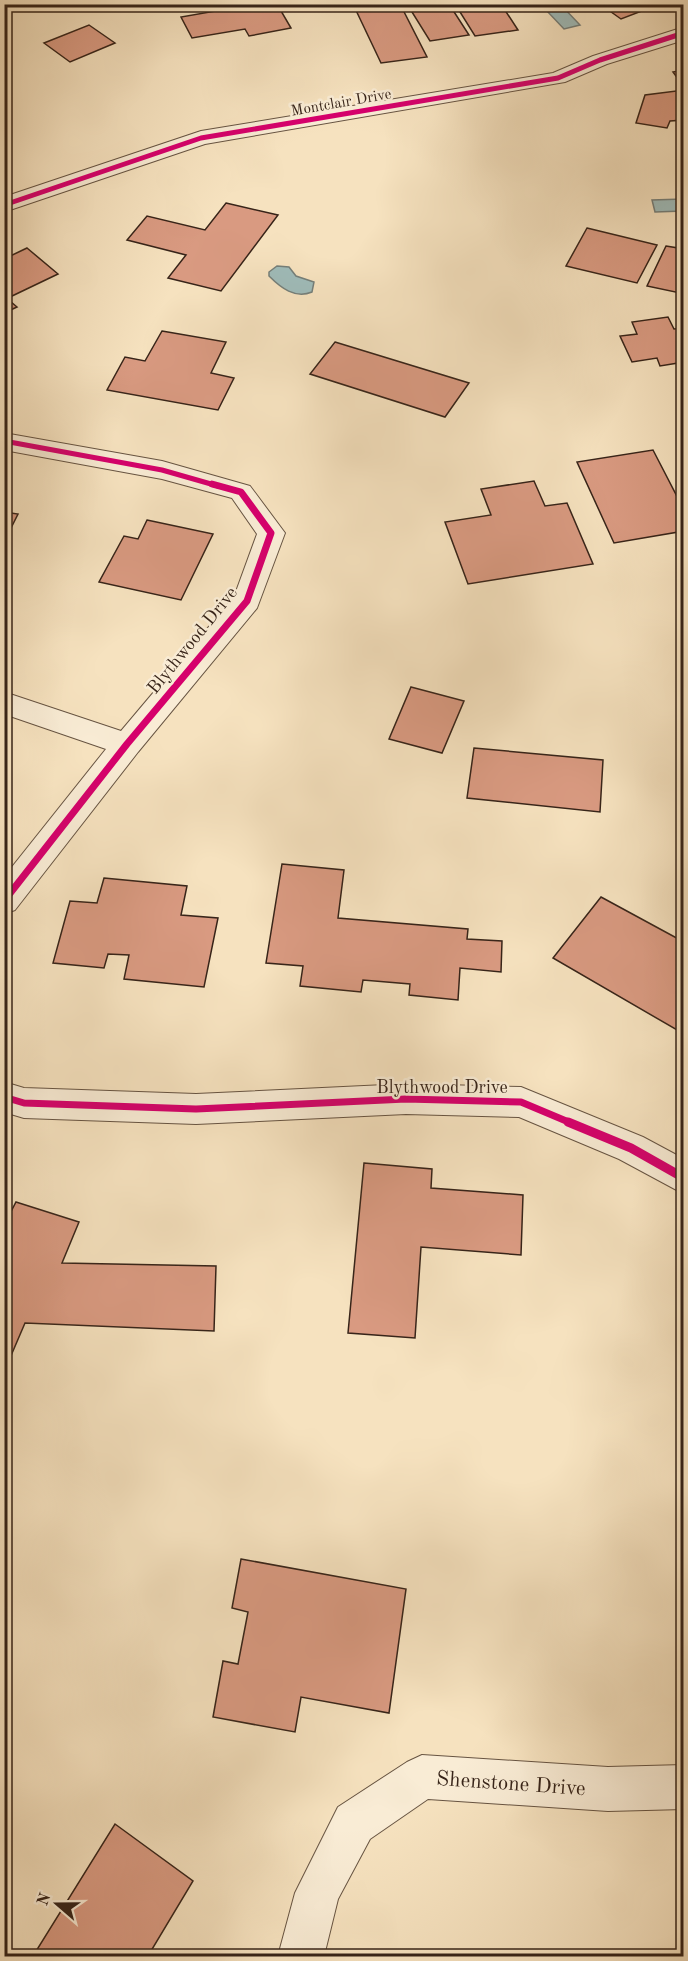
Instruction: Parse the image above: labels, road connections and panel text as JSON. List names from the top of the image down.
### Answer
{
  "streets": {
    "street": ["Montclair Drive", "Blythwood Drive", "Shenstone Drive"]
  },
  "north": "left"
}
